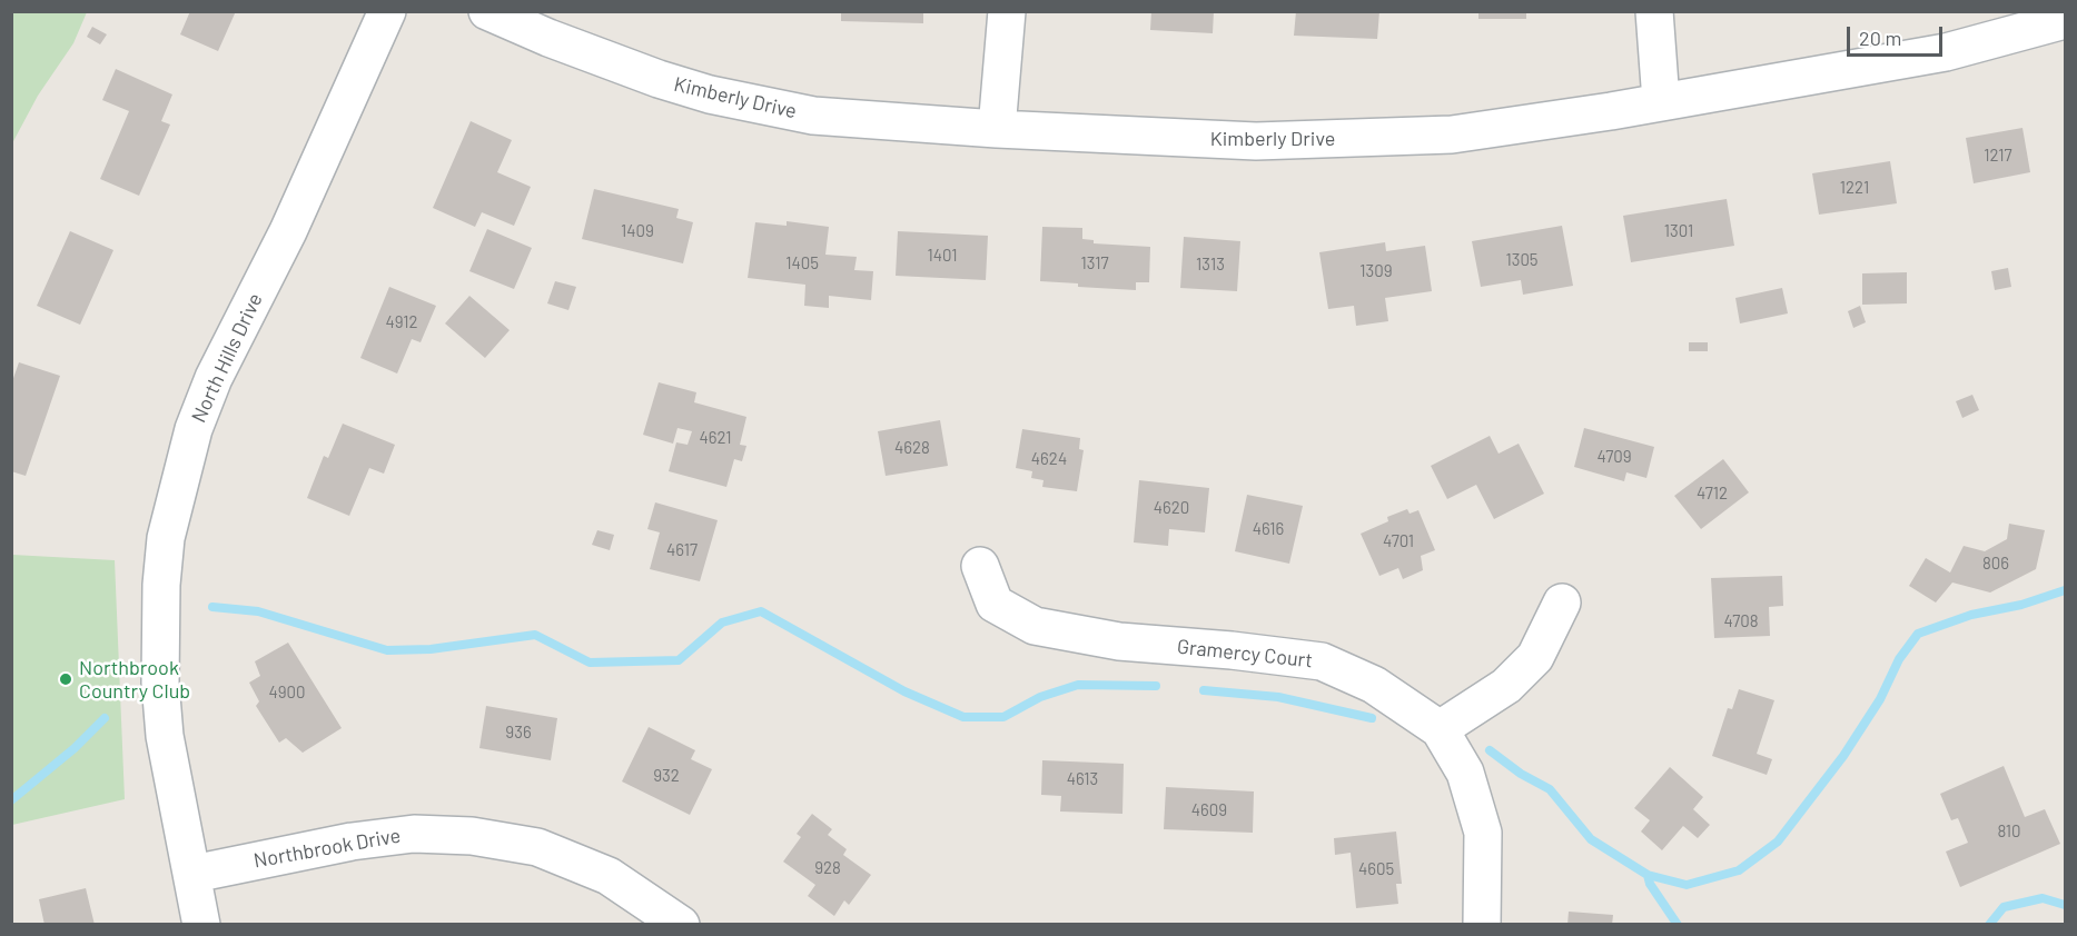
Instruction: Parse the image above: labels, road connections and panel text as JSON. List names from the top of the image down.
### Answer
{
  "streets": {
    "street": [
      "Kimberly Drive",
      "North Hills Drive",
      "Gramercy Court",
      "Northbrook Drive"
    ]
  },
  "crossings": [
    ["North Hills Drive", "Northbrook Drive"]
  ],
  "places": ["Northbrook Country Club"],
  "house_numbers": [
    "1217",
    "1221",
    "1409",
    "1301",
    "1401",
    "1305",
    "1405",
    "1317",
    "1313",
    "1309",
    "4912",
    "4621",
    "4628",
    "4709",
    "4624",
    "4712",
    "4620",
    "4616",
    "4701",
    "4617",
    "806",
    "4708",
    "4900",
    "936",
    "932",
    "4613",
    "4609",
    "810",
    "928",
    "4605"
  ],
  "scale_bar": "20 m"
}
